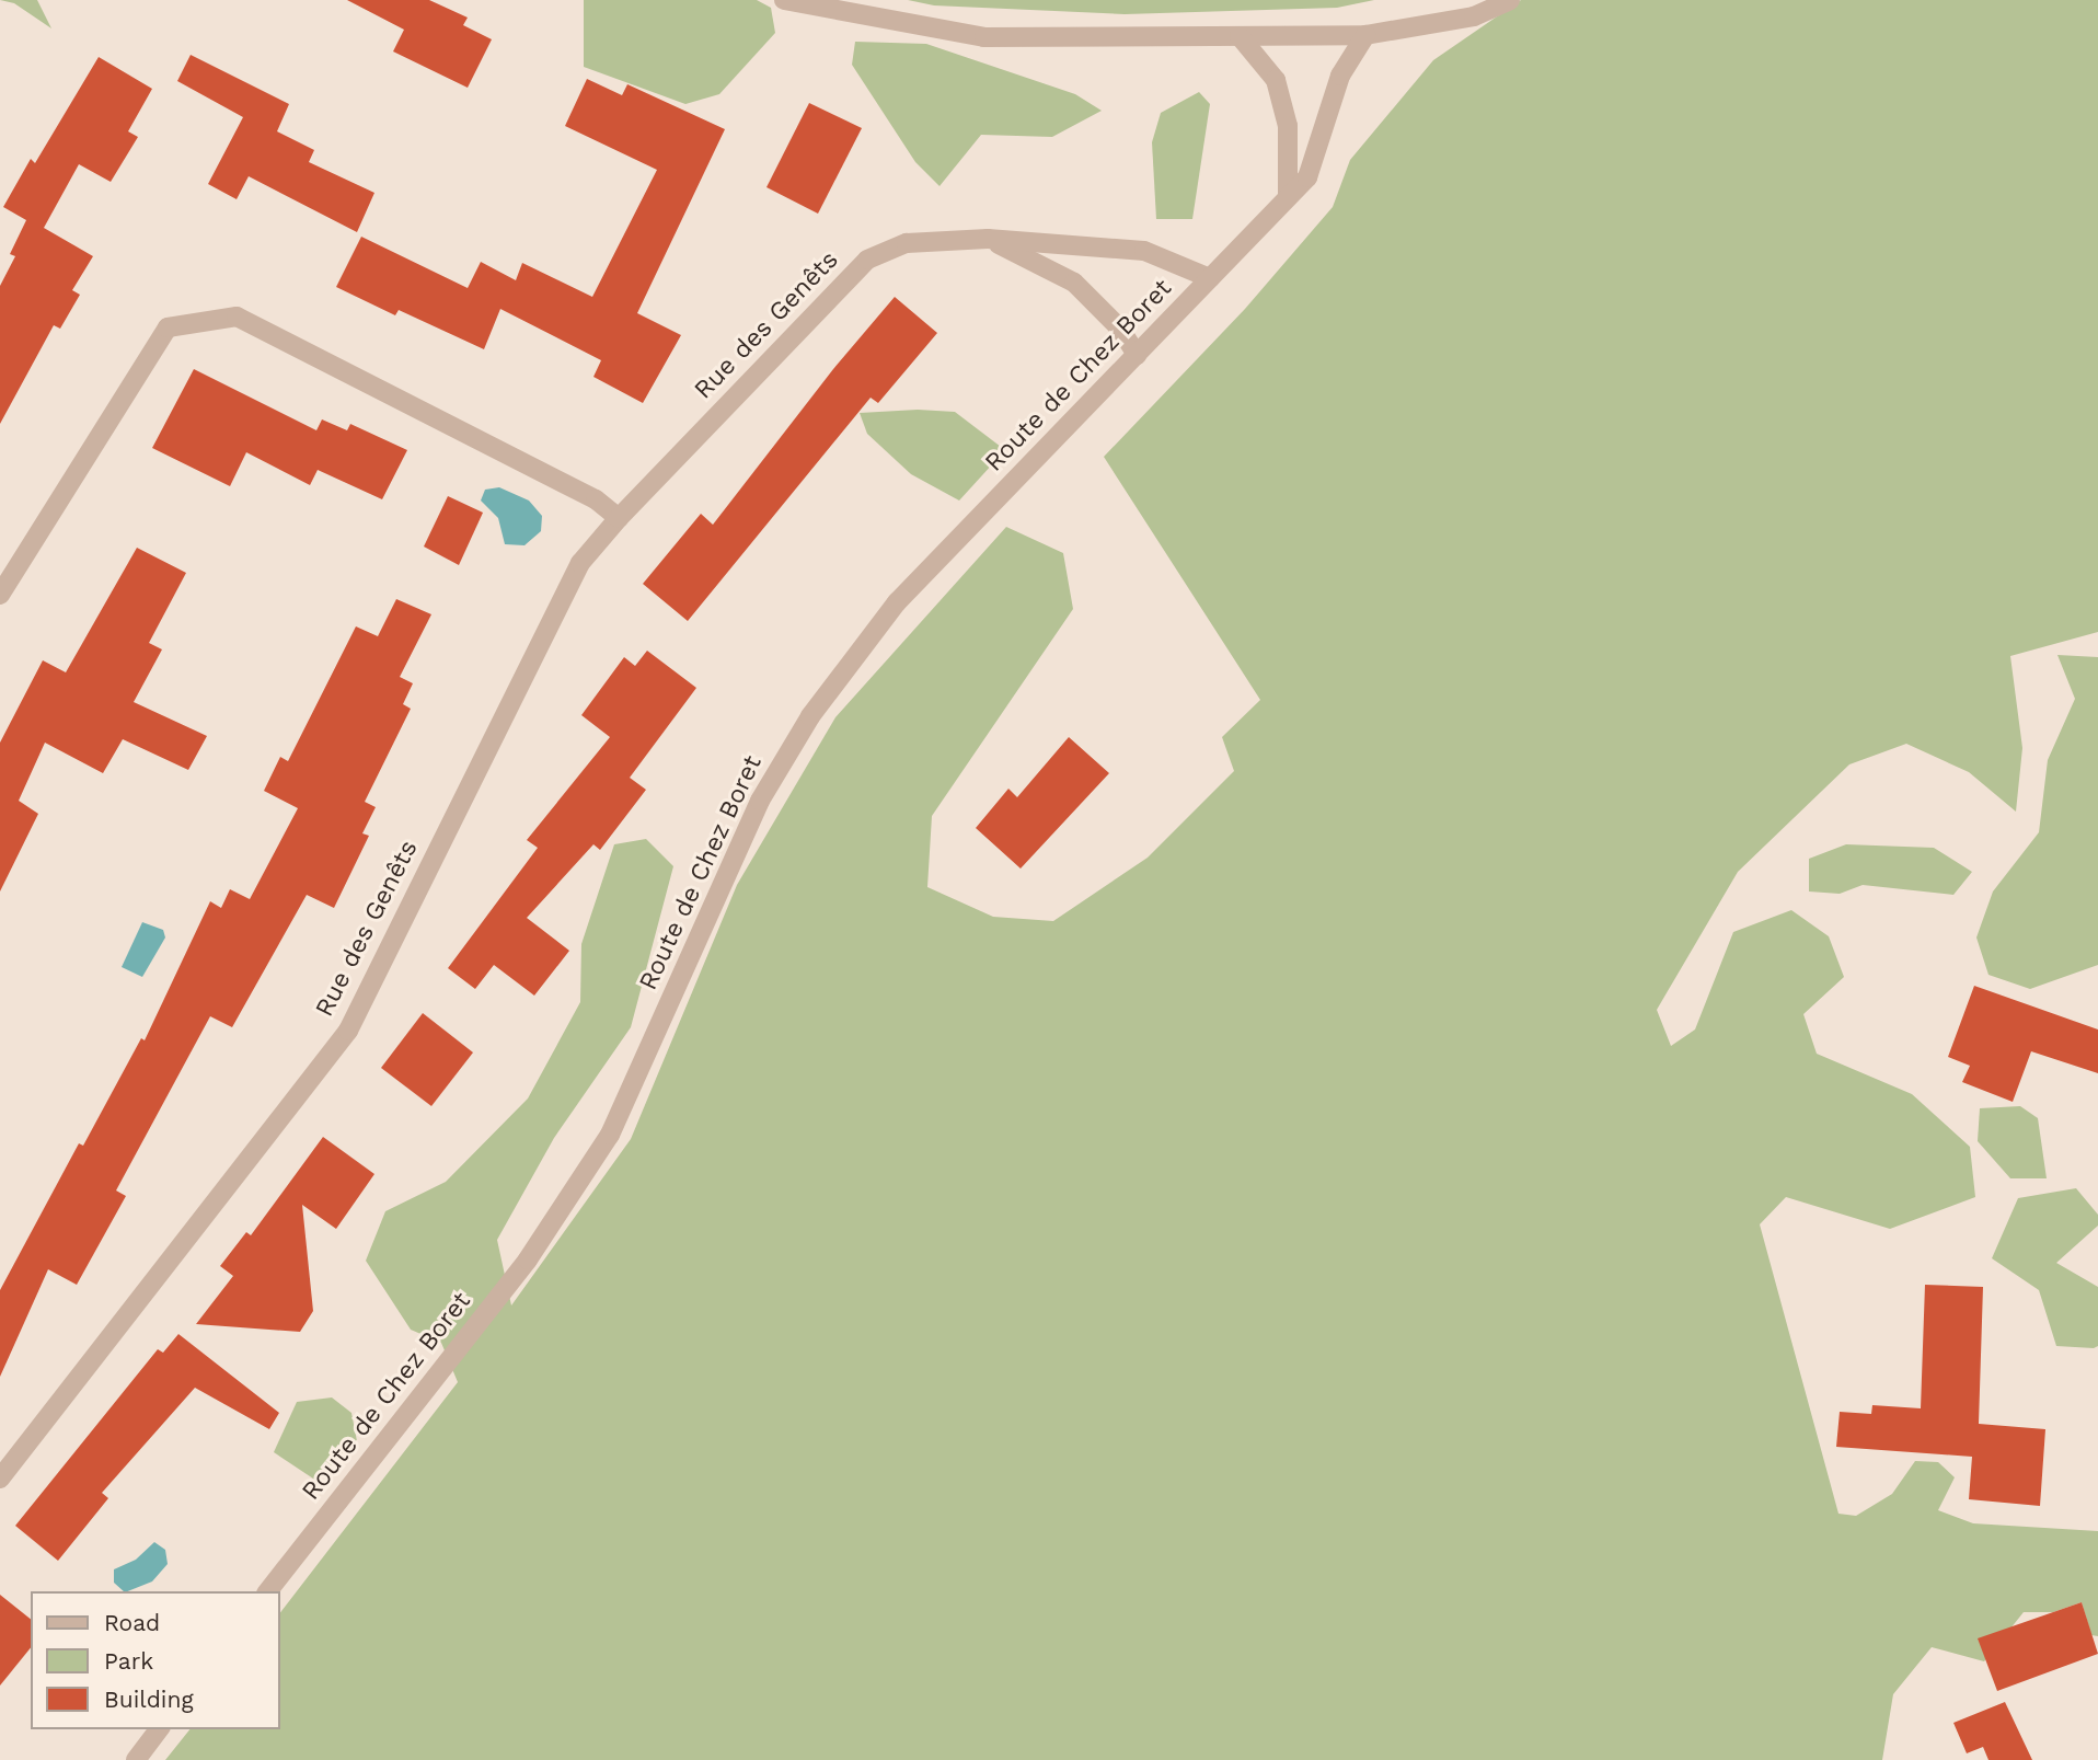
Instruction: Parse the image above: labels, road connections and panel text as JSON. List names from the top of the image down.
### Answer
{
  "streets": {
    "street": ["Rue des Genêts", "Route de Chez Boret"]
  },
  "crossings": [
    ["Rue des Genêts", "Route de Chez Boret"]
  ],
  "legend": ["Road", "Park", "Building"]
}
